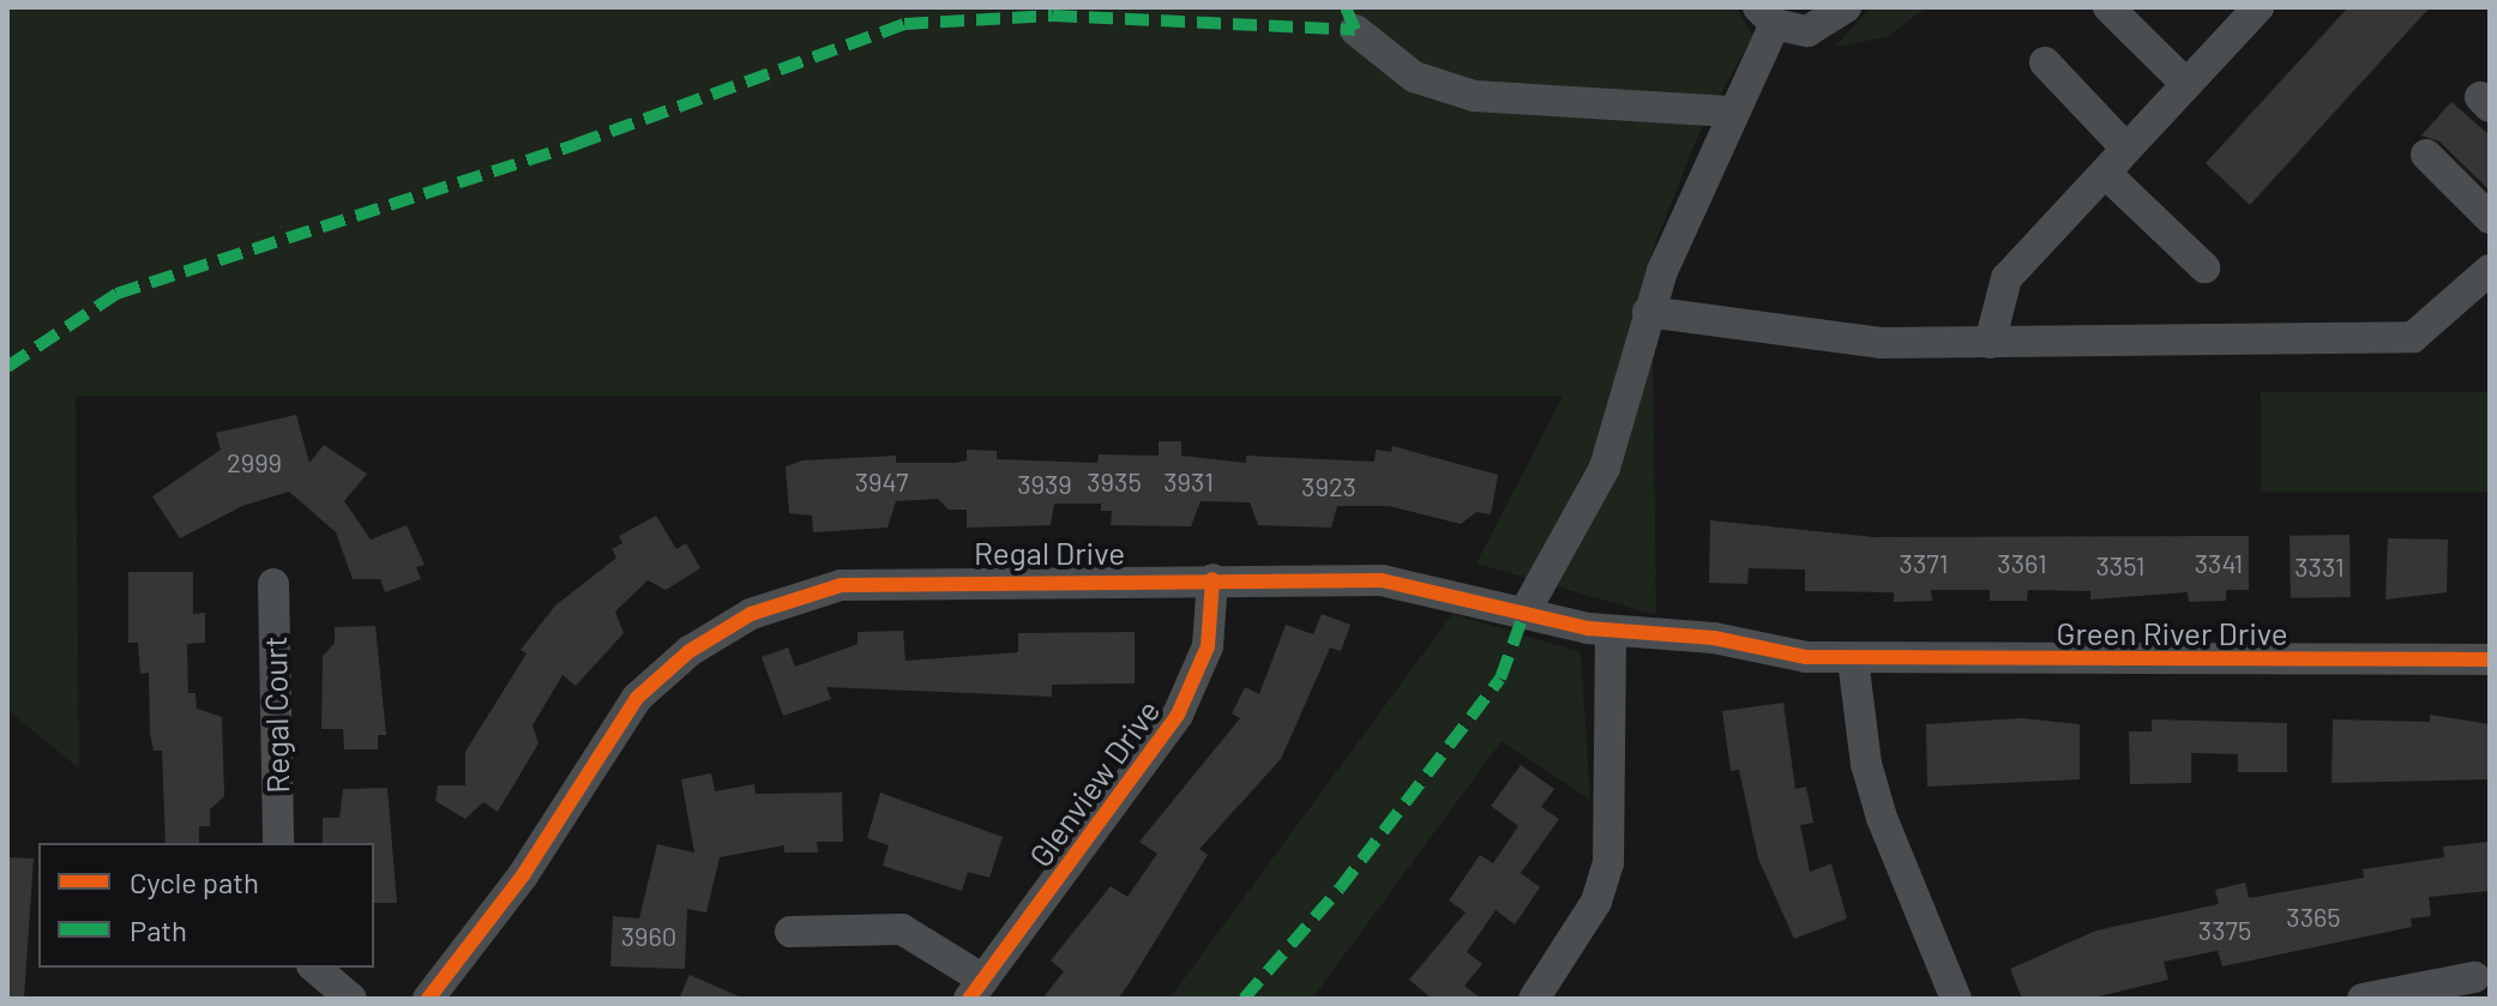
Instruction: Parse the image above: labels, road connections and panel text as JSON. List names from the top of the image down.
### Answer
{
  "streets": {
    "street": [
      "Regal Drive",
      "Green River Drive",
      "Regal Court",
      "Glenview Drive"
    ]
  },
  "crossings": [
    ["Regal Drive", "Green River Drive"],
    ["Regal Drive", "Glenview Drive"]
  ],
  "house_numbers": [
    "2999",
    "3947",
    "3935",
    "3931",
    "3939",
    "3923",
    "3371",
    "3361",
    "3341",
    "3351",
    "3331",
    "3365",
    "3375",
    "3960"
  ],
  "legend": ["Cycle path", "Path"]
}
